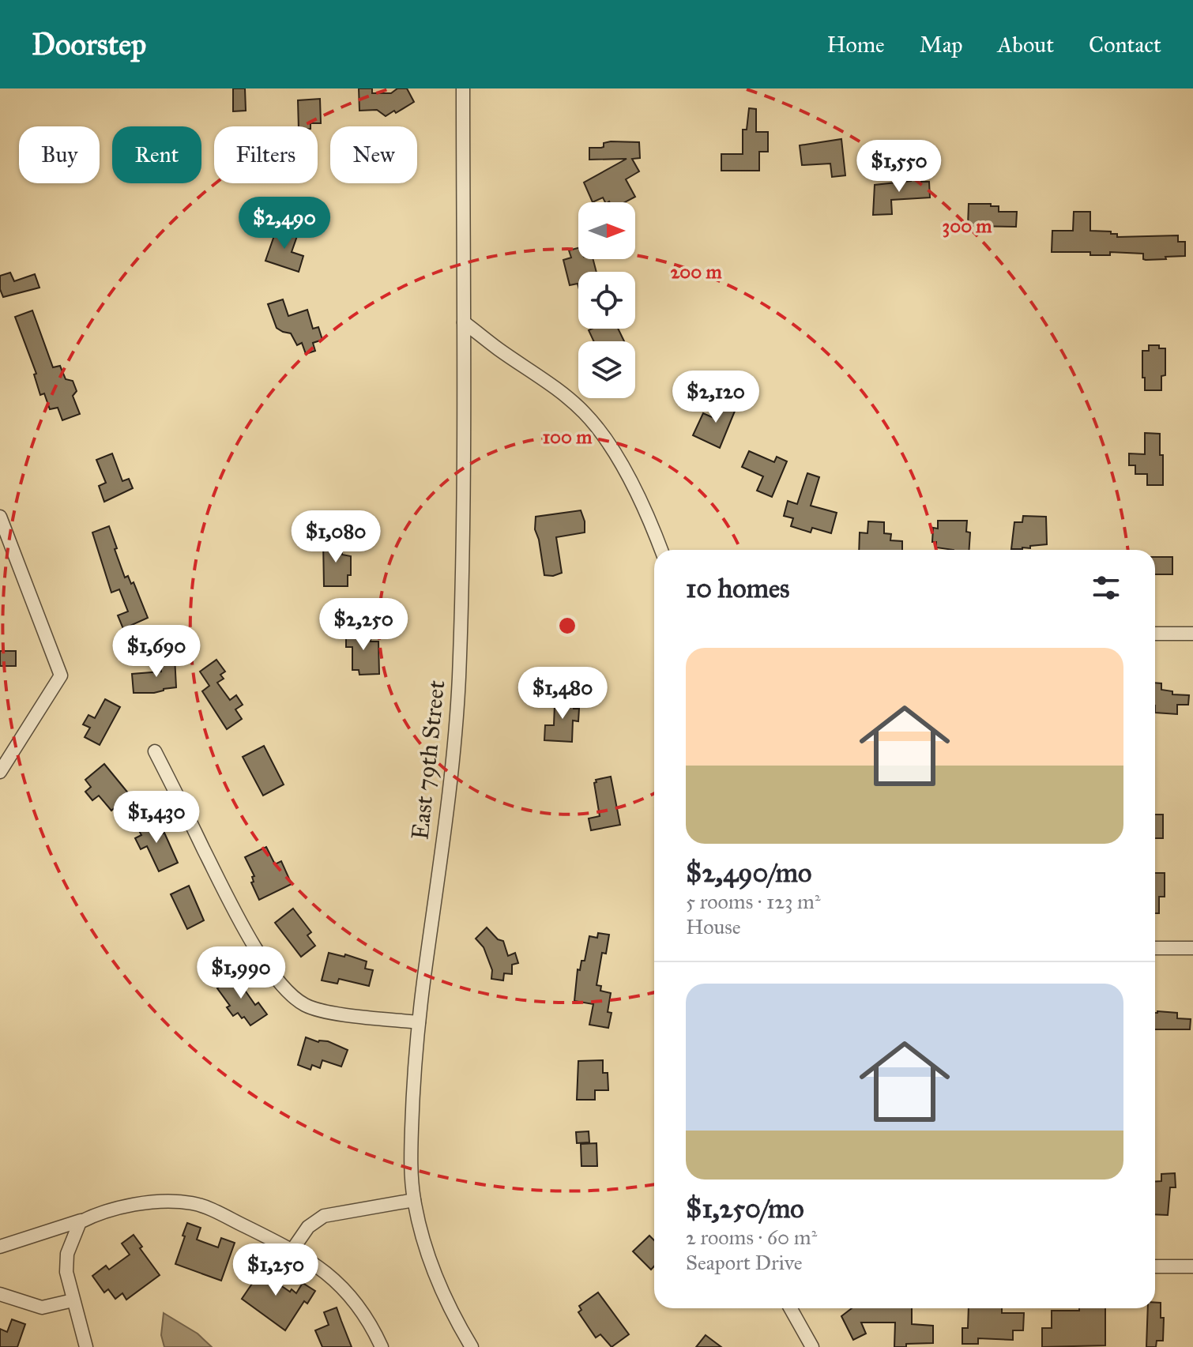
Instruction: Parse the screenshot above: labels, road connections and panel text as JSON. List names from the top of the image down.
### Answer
{
  "streets": {
    "street": ["East 79th Street"]
  },
  "north": "right",
  "page": {
    "header": "Doorstep",
    "nav": [
      "Home",
      "Map",
      "About",
      "Contact"
    ],
    "chip": [
      "Buy",
      "Rent",
      "Filters",
      "New"
    ],
    "price": [
      "$1,550",
      "$2,490",
      "$2,120",
      "$1,080",
      "$2,250",
      "$1,690",
      "$1,480",
      "$1,430",
      "$1,990",
      "$1,250"
    ],
    "heading": "10 homes",
    "list": [
      {
        "name": "$2,490/mo",
        "note": "5 rooms · 123 m² · House"
      },
      {
        "name": "$1,250/mo",
        "note": "2 rooms · 60 m² · Seaport Drive"
      }
    ]
  },
  "rings": ["300 m", "200 m", "100 m"]
}
